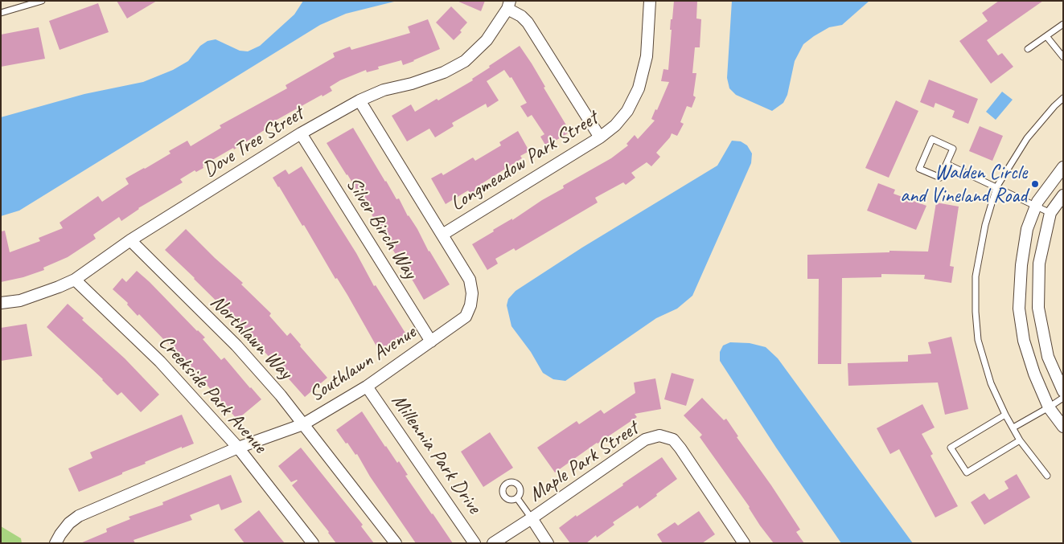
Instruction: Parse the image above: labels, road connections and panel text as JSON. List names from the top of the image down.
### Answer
{
  "streets": {
    "street": [
      "Dove Tree Street",
      "Longmeadow Park Street",
      "Silver Birch Way",
      "Northlawn Way",
      "Southlawn Avenue",
      "Creekside Park Avenue",
      "Millennia Park Drive",
      "Maple Park Street"
    ]
  },
  "crossings": [
    ["Dove Tree Street", "Silver Birch Way"],
    ["Dove Tree Street", "Northlawn Way"],
    ["Dove Tree Street", "Southlawn Avenue"],
    ["Dove Tree Street", "Creekside Park Avenue"],
    ["Longmeadow Park Street", "Southlawn Avenue"],
    ["Silver Birch Way", "Southlawn Avenue"],
    ["Northlawn Way", "Southlawn Avenue"],
    ["Southlawn Avenue", "Creekside Park Avenue"],
    ["Southlawn Avenue", "Millennia Park Drive"]
  ],
  "places": ["Walden Circle and Vineland Road"]
}
